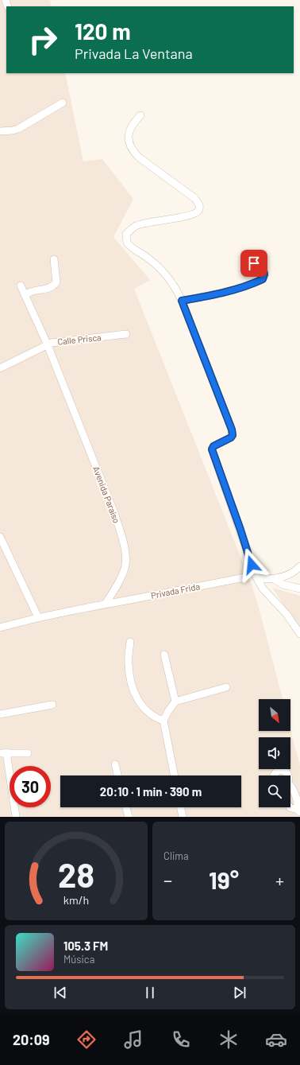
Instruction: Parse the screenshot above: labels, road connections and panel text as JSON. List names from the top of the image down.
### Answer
{
  "streets": {
    "street": ["Calle Prisca", "Avenida Paraíso", "Privada Frida"]
  },
  "crossings": [
    ["Calle Prisca", "Avenida Paraíso"],
    ["Avenida Paraíso", "Privada Frida"]
  ],
  "north": "bottom right",
  "page": {
    "turn": ["120 m", "Privada La Ventana"],
    "limit": "30",
    "trip": "20:10 · 1 min · 390 m",
    "tile": "Clima",
    "heat": ["−", "19°", "+"],
    "song": ["105.3 FM", "Música"],
    "tabs": "20:09",
    "gauge": ["28", "km/h"]
  }
}
